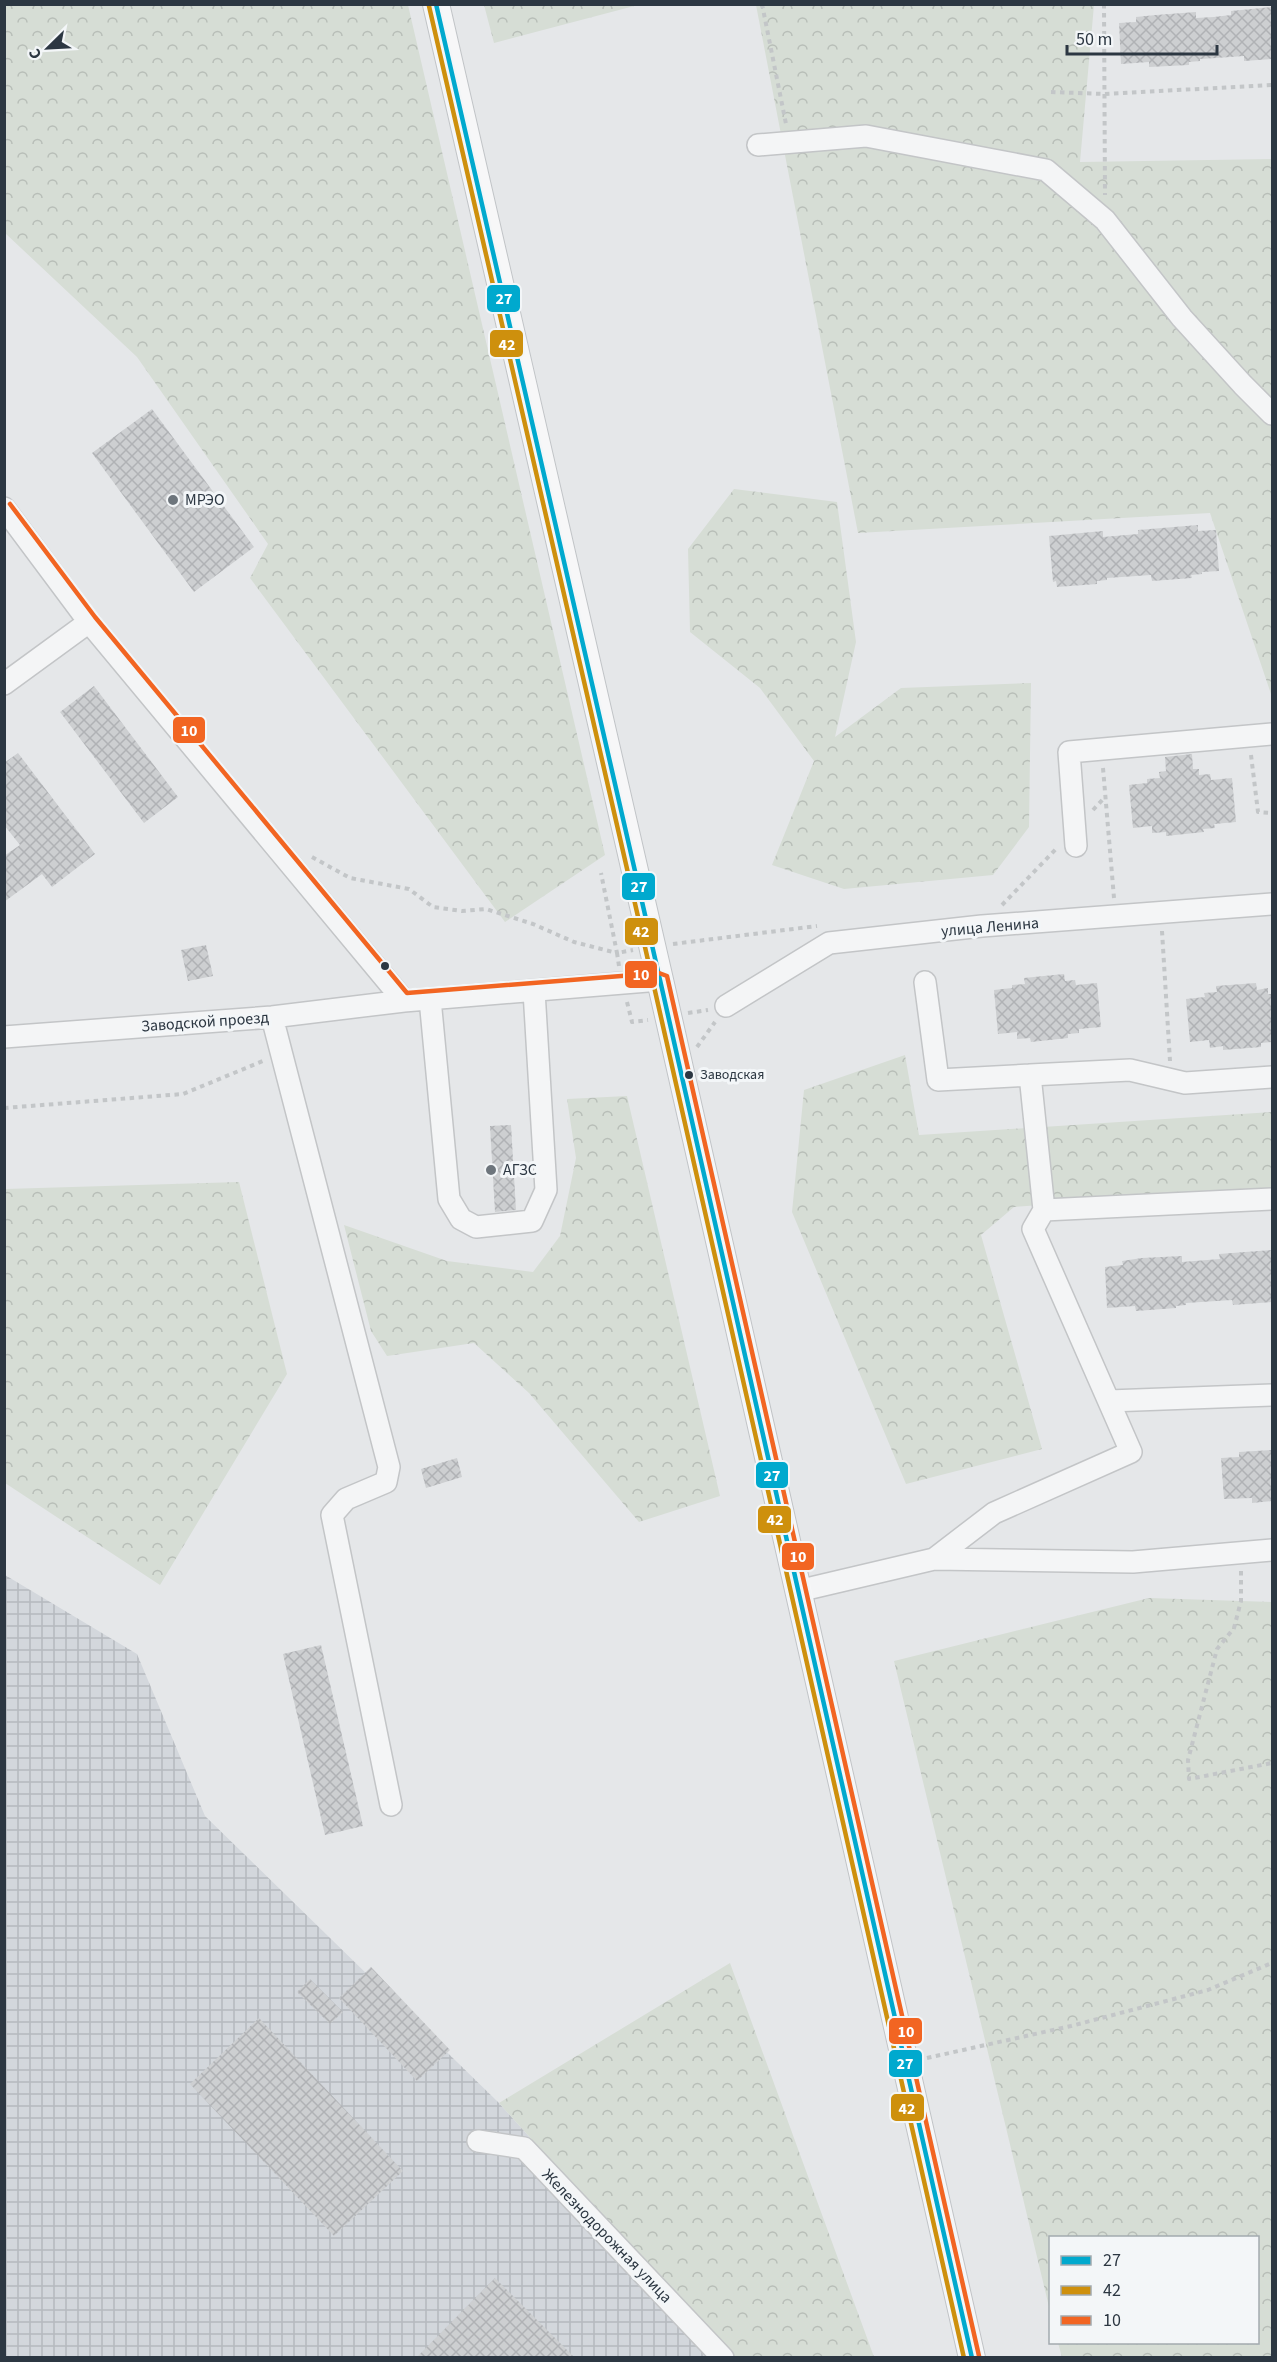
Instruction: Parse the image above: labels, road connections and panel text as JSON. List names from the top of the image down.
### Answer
{
  "streets": {
    "street": ["улица Ленина", "Заводской проезд", "Железнодорожная улица"]
  },
  "places": ["МРЭО", "Заводская", "АГЗС"],
  "lines": ["transit line 27", "transit line 42", "transit line 10"],
  "legend": ["27", "42", "10"],
  "scale_bar": "50 m",
  "north": "bottom left"
}
